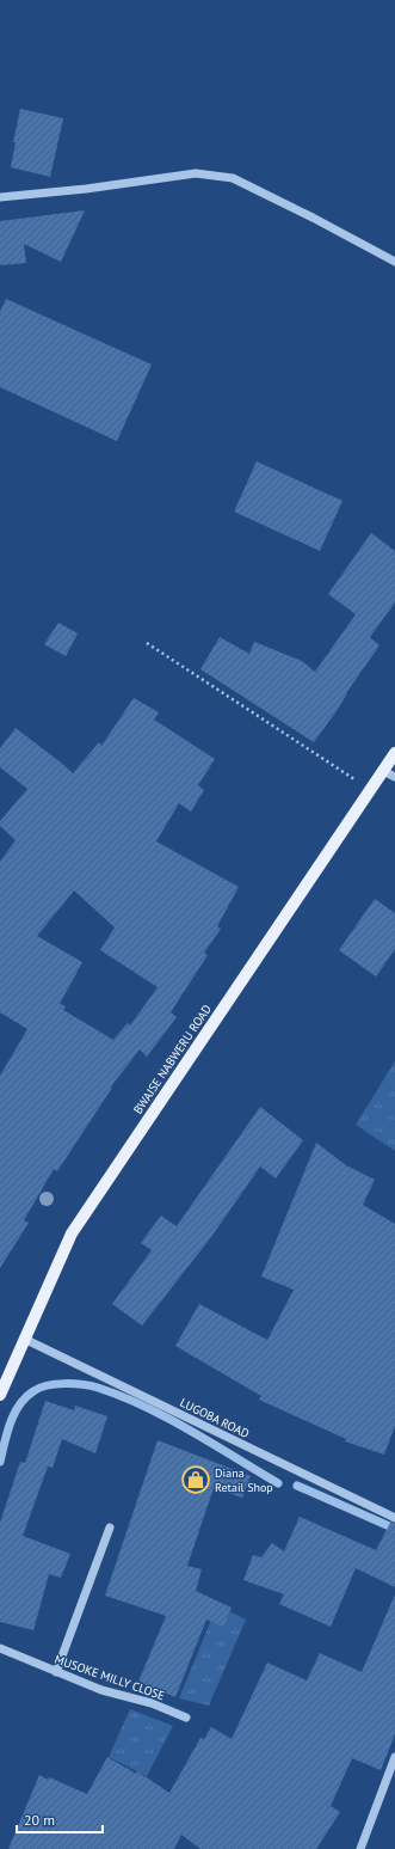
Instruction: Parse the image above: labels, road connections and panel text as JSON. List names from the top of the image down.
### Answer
{
  "streets": {
    "main road": ["BWAISE NABWERU ROAD"],
    "street": ["LUGOBA ROAD", "MUSOKE MILLY CLOSE"]
  },
  "crossings": [
    ["BWAISE NABWERU ROAD", "LUGOBA ROAD"]
  ],
  "places": {
    "shop": ["Diana Retail Shop"]
  },
  "scale_bar": "20 m"
}
